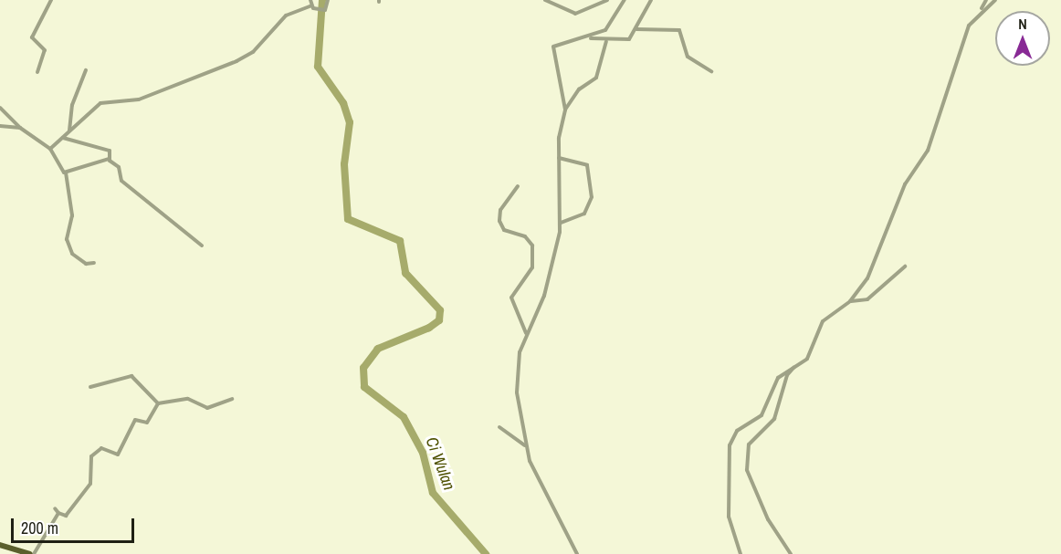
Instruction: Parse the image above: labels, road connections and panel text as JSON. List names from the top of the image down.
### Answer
{
  "water": ["Ci Wulan"],
  "scale_bar": "200 m",
  "north": "top"
}
